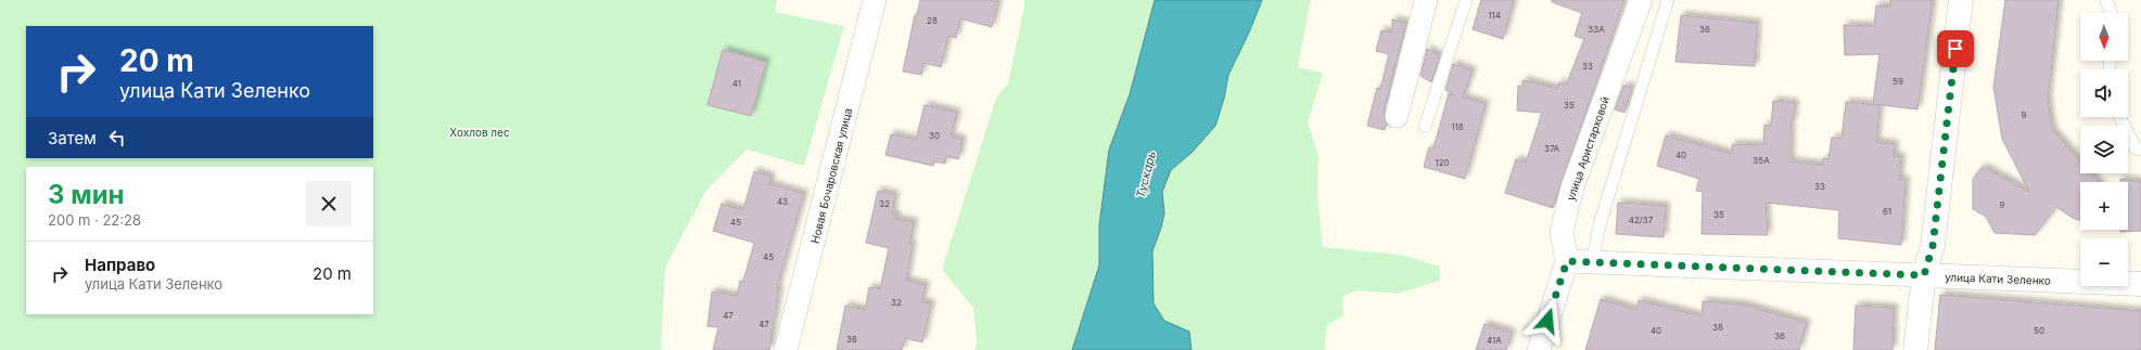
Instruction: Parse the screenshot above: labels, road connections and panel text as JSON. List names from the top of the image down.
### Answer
{
  "streets": {
    "street": ["улица Аристарховой", "Новая Бочаровская улица", "улица Кати Зеленко"]
  },
  "crossings": [
    ["улица Аристарховой", "улица Кати Зеленко"]
  ],
  "water": ["Тускарь"],
  "parks": ["Хохлов лес"],
  "house_numbers": [
    "114",
    "28",
    "33А",
    "36",
    "33",
    "59",
    "41",
    "35",
    "9",
    "118",
    "30",
    "37А",
    "40",
    "35А",
    "120",
    "33",
    "43",
    "32",
    "9",
    "61",
    "35",
    "42/37",
    "45",
    "45",
    "32",
    "47",
    "47",
    "38",
    "40",
    "50",
    "36",
    "36",
    "41А"
  ],
  "north": "bottom",
  "page": {
    "map_buttons": ["+", "−"],
    "turn": ["20 m", "улица Кати Зеленко"],
    "then": "Затем",
    "heading": ["3 мин", "200 m · 22:28"],
    "list": [
      {
        "name": "Направо",
        "note": "улица Кати Зеленко",
        "value": "20 m"
      }
    ]
  }
}
